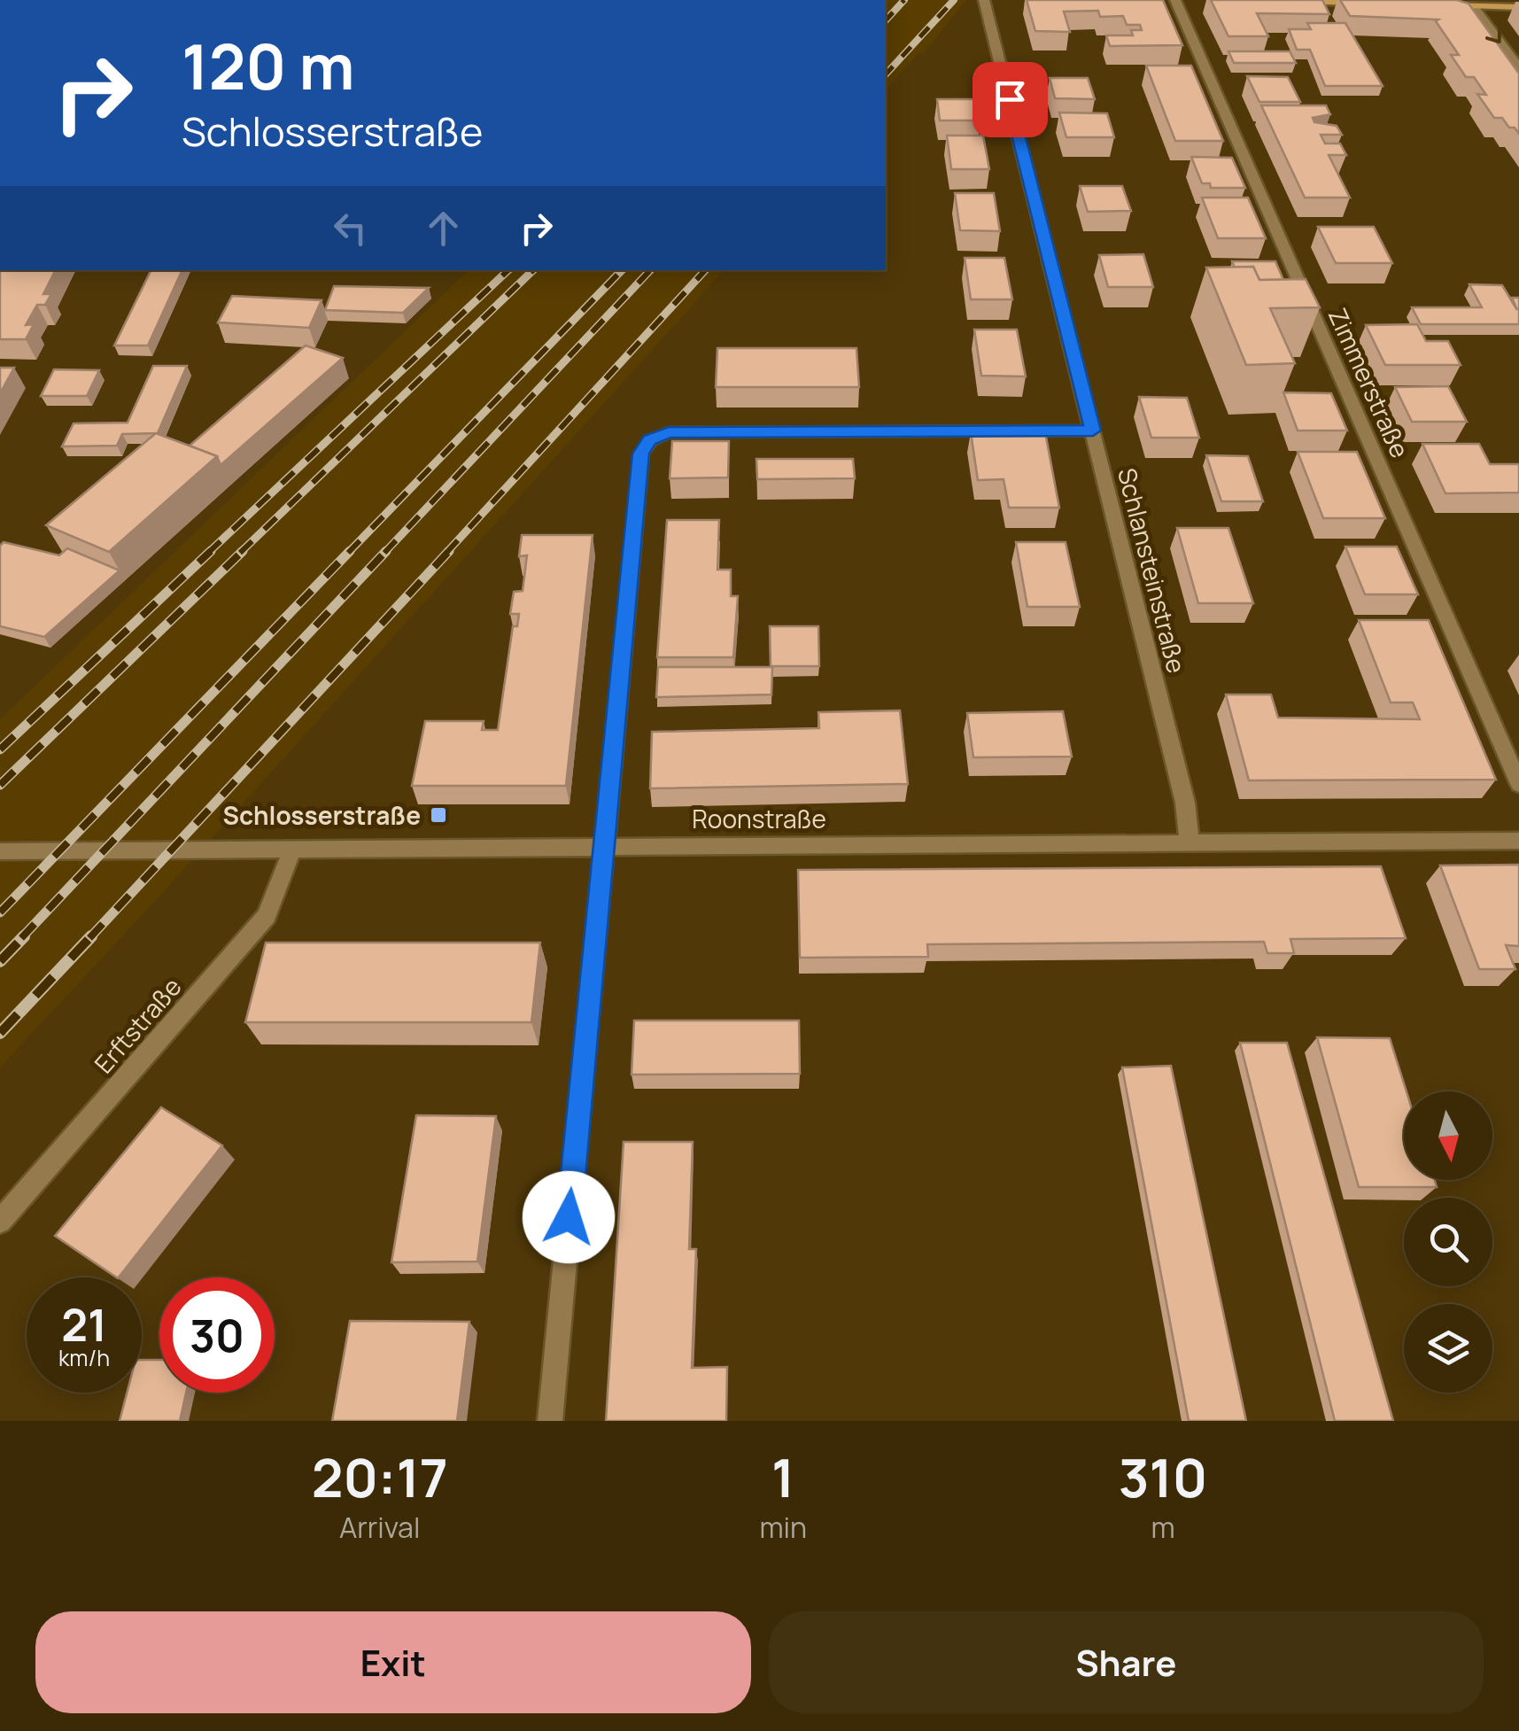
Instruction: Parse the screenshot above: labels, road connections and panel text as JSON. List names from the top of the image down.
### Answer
{
  "streets": {
    "street": [
      "Zimmerstraße",
      "Schlansteinstraße",
      "Roonstraße",
      "Erftstraße"
    ]
  },
  "crossings": [
    ["Schlansteinstraße", "Roonstraße"],
    ["Roonstraße", "Erftstraße"]
  ],
  "places": {
    "transit": ["Schlosserstraße"]
  },
  "north": "bottom",
  "page": {
    "turn": ["120 m", "Schlosserstraße"],
    "speed": "21 km/h",
    "limit": "30",
    "eta": [
      "20:17",
      "Arrival",
      "1",
      "min",
      "310",
      "m"
    ],
    "buttons": ["Exit", "Share"]
  }
}
